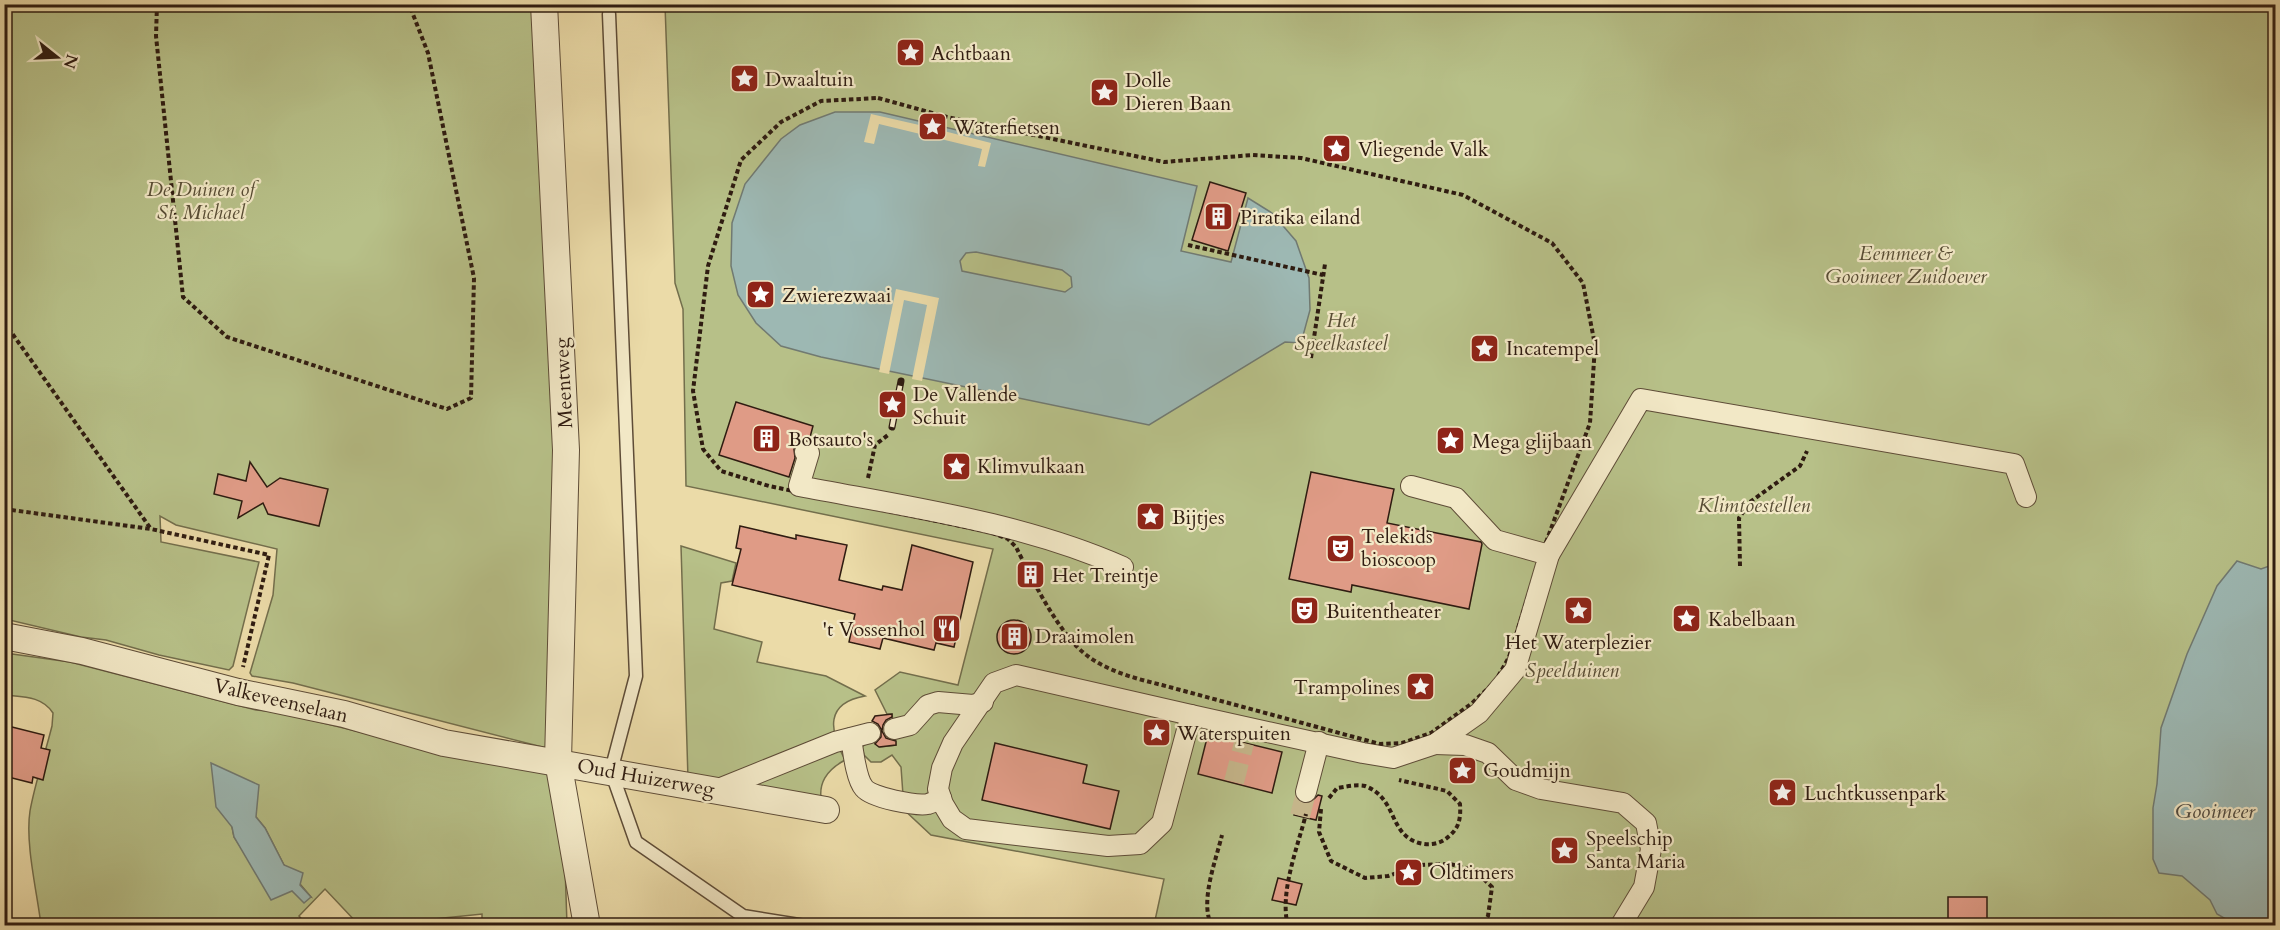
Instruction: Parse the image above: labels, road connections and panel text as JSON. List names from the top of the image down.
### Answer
{
  "streets": {
    "street": ["Meentweg", "Valkeveenselaan", "Oud Huizerweg"]
  },
  "crossings": [
    ["Meentweg", "Valkeveenselaan"],
    ["Meentweg", "Oud Huizerweg"],
    ["Valkeveenselaan", "Oud Huizerweg"]
  ],
  "water": ["Gooimeer"],
  "parks": [
    "De Duinen of St. Michael",
    "Eemmeer & Gooimeer Zuidoever",
    "Het Speelkasteel",
    "Klimtoestellen",
    "Speelduinen"
  ],
  "places": {
    "place": [
      "Achtbaan",
      "Dwaaltuin",
      "Dolle Dieren Baan",
      "Waterfietsen",
      "Vliegende Valk",
      "Zwierezwaai",
      "Incatempel",
      "De Vallende Schuit",
      "Mega glijbaan",
      "Klimvulkaan",
      "Bijtjes",
      "Het Waterplezier",
      "Kabelbaan",
      "Trampolines",
      "Waterspuiten",
      "Goudmijn",
      "Luchtkussenpark",
      "Speelschip Santa Maria",
      "Oldtimers"
    ],
    "building": [
      "Piratika eiland",
      "Botsauto's",
      "Het Treintje",
      "Draaimolen"
    ],
    "theatre": ["Telekids bioscoop", "Buitentheater"],
    "restaurant": ["'t Vossenhol"]
  },
  "north": "right"
}
